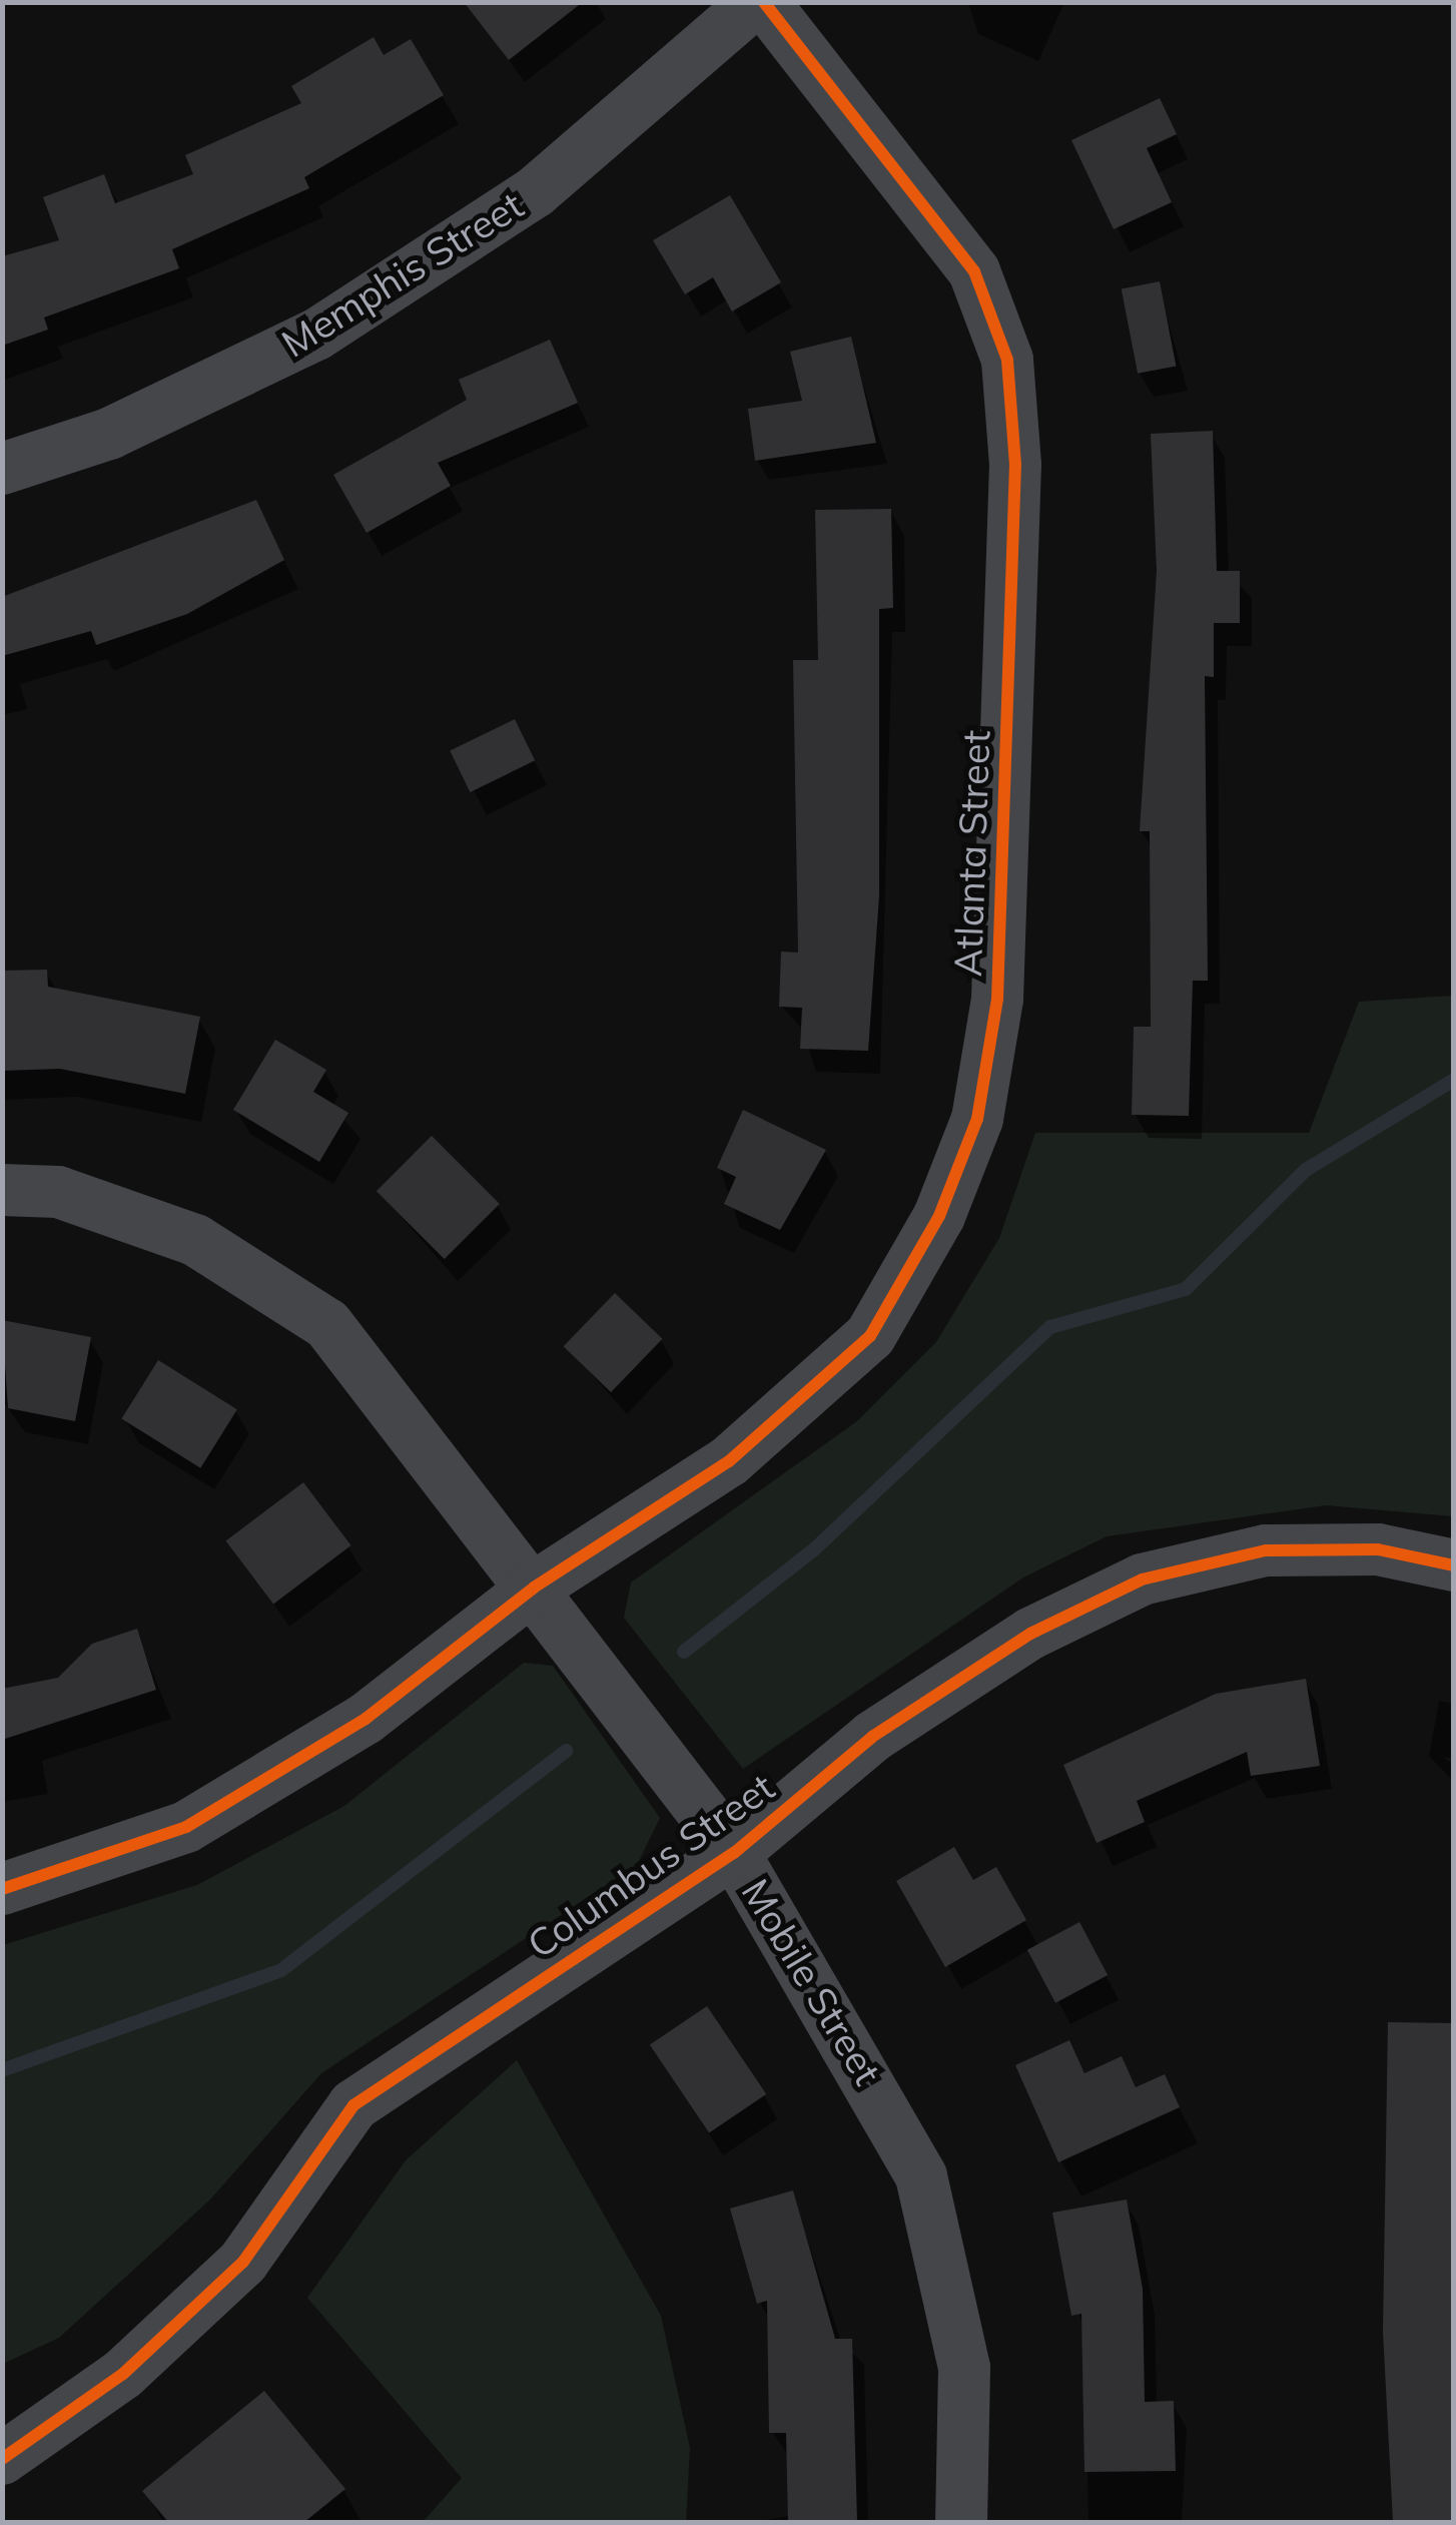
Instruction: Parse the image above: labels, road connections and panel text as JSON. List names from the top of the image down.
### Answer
{
  "streets": {
    "street": [
      "Memphis Street",
      "Atlanta Street",
      "Columbus Street",
      "Mobile Street"
    ]
  },
  "crossings": [
    ["Atlanta Street", "Mobile Street"],
    ["Columbus Street", "Mobile Street"]
  ]
}
